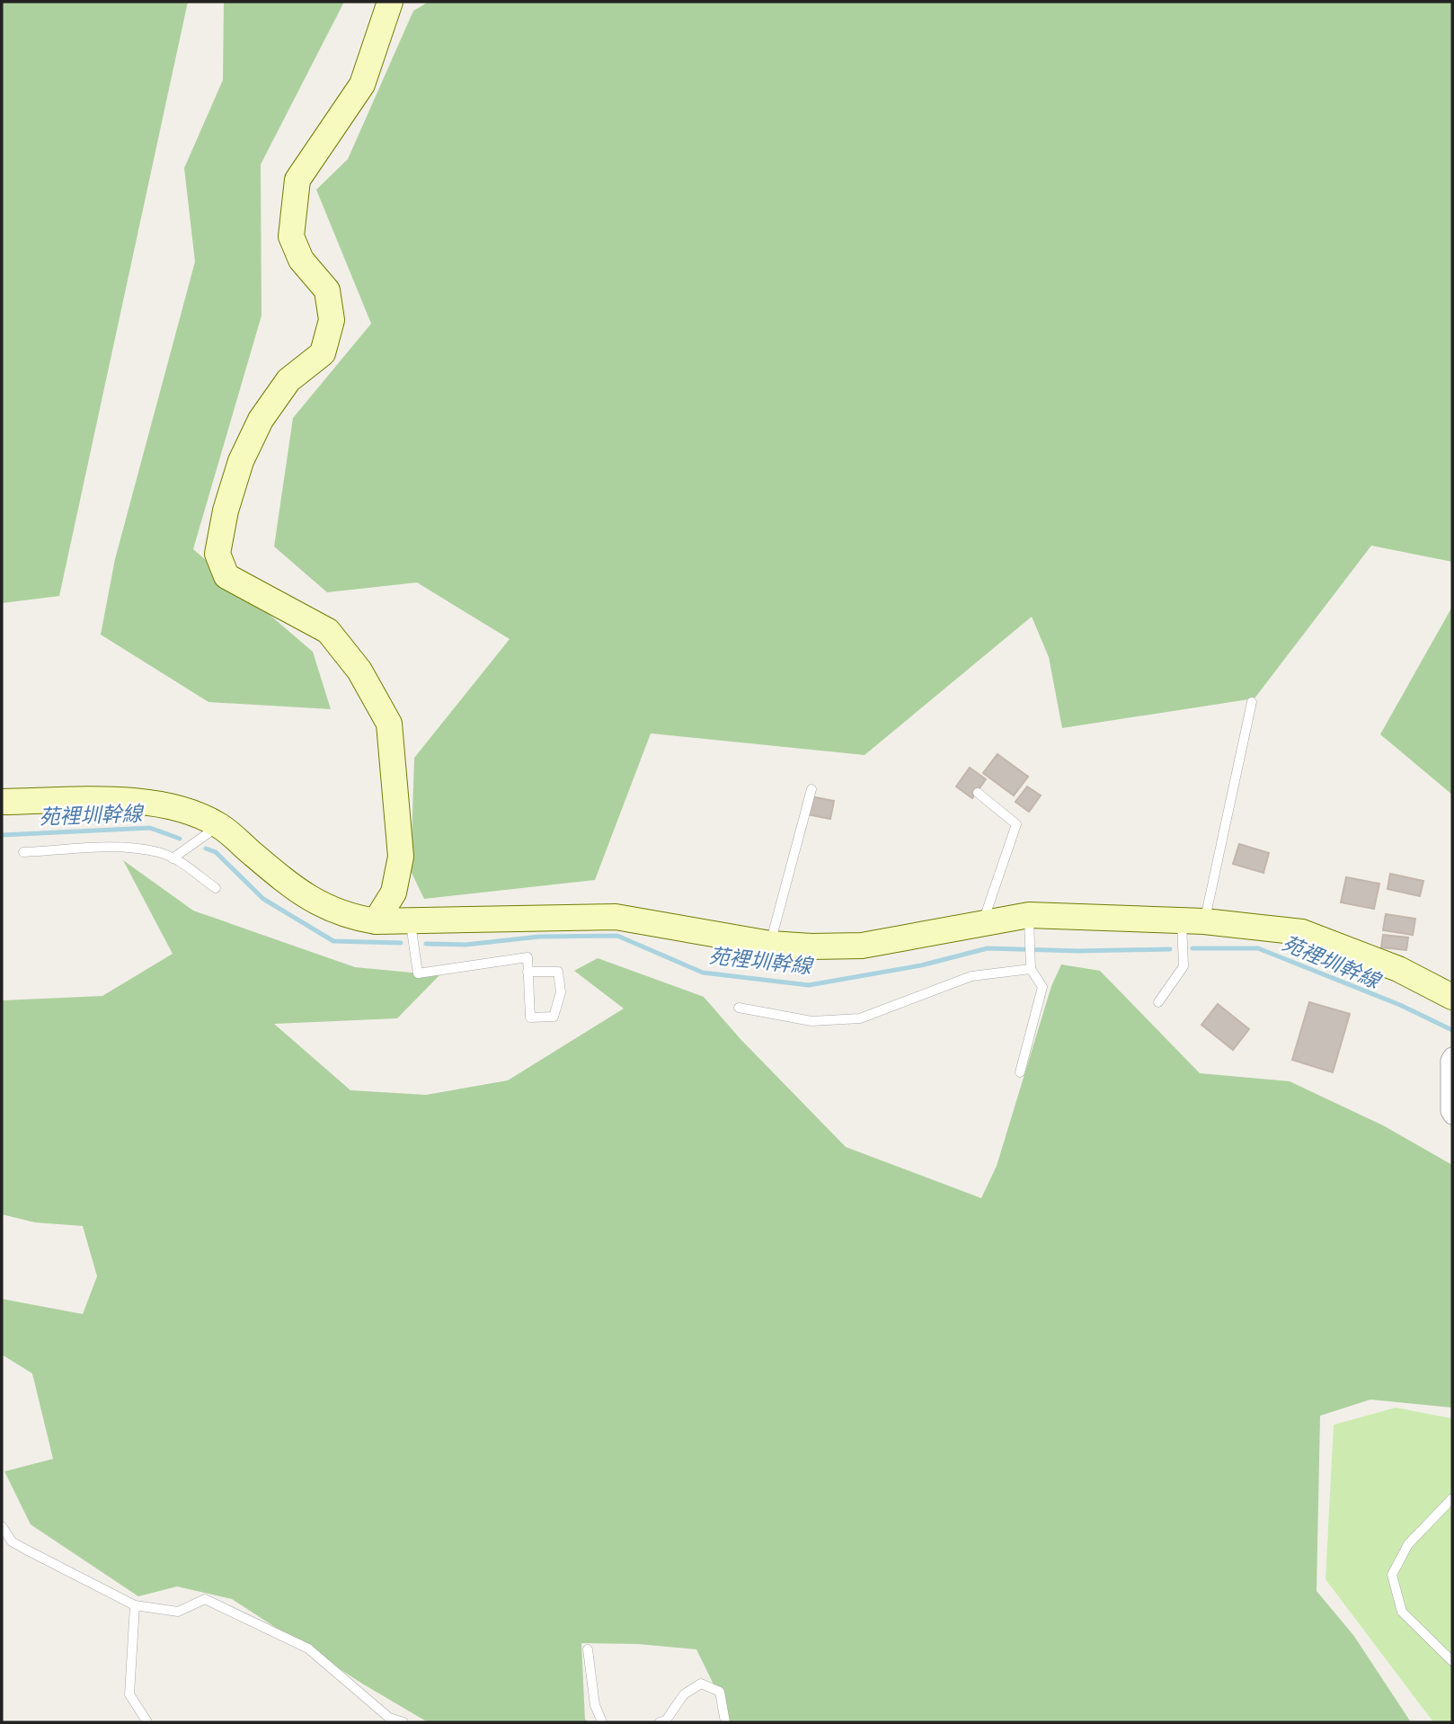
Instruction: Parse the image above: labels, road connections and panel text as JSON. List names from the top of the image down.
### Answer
{
  "water": ["苑裡圳幹線"]
}
